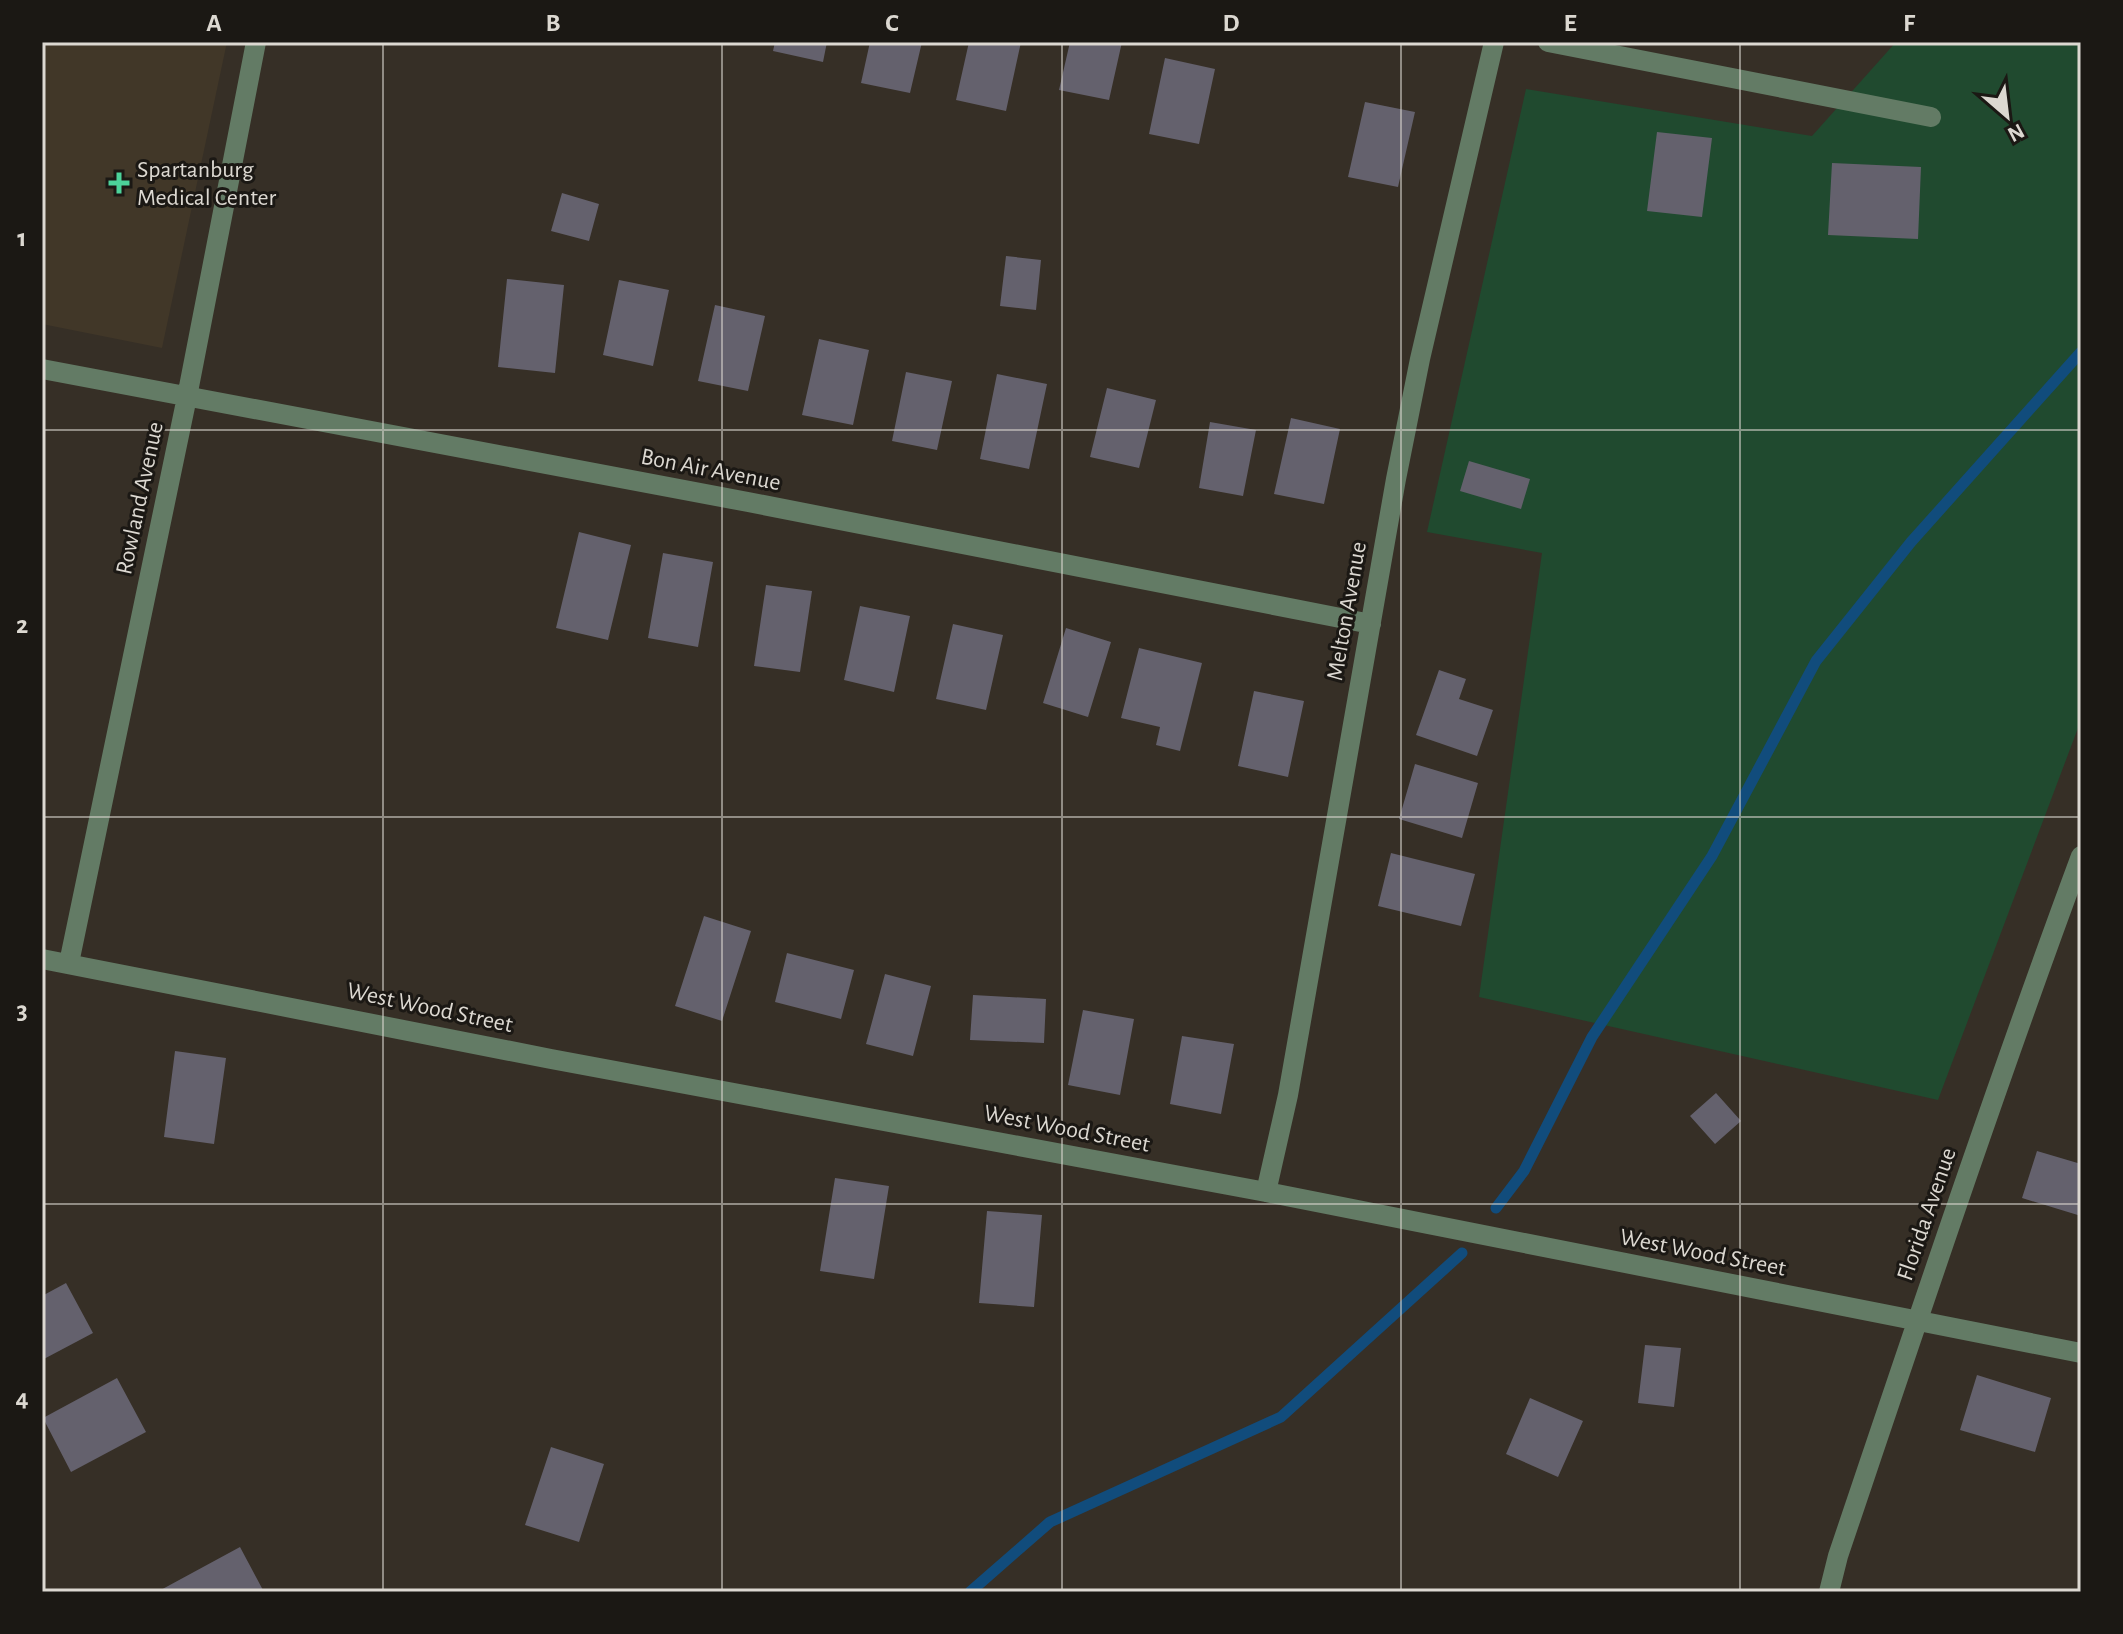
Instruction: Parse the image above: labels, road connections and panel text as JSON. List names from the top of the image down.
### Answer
{
  "streets": {
    "street": [
      "Bon Air Avenue",
      "Rowland Avenue",
      "Melton Avenue",
      "West Wood Street",
      "Florida Avenue"
    ]
  },
  "crossings": [
    ["Bon Air Avenue", "Rowland Avenue"],
    ["Bon Air Avenue", "Melton Avenue"],
    ["Rowland Avenue", "West Wood Street"],
    ["Melton Avenue", "West Wood Street"],
    ["West Wood Street", "Florida Avenue"]
  ],
  "places": {
    "health": ["Spartanburg Medical Center"]
  },
  "north": "bottom right",
  "grid": {
    "columns": [
      "A",
      "B",
      "C",
      "D",
      "E",
      "F"
    ],
    "rows": [
      "1",
      "2",
      "3",
      "4"
    ]
  }
}
